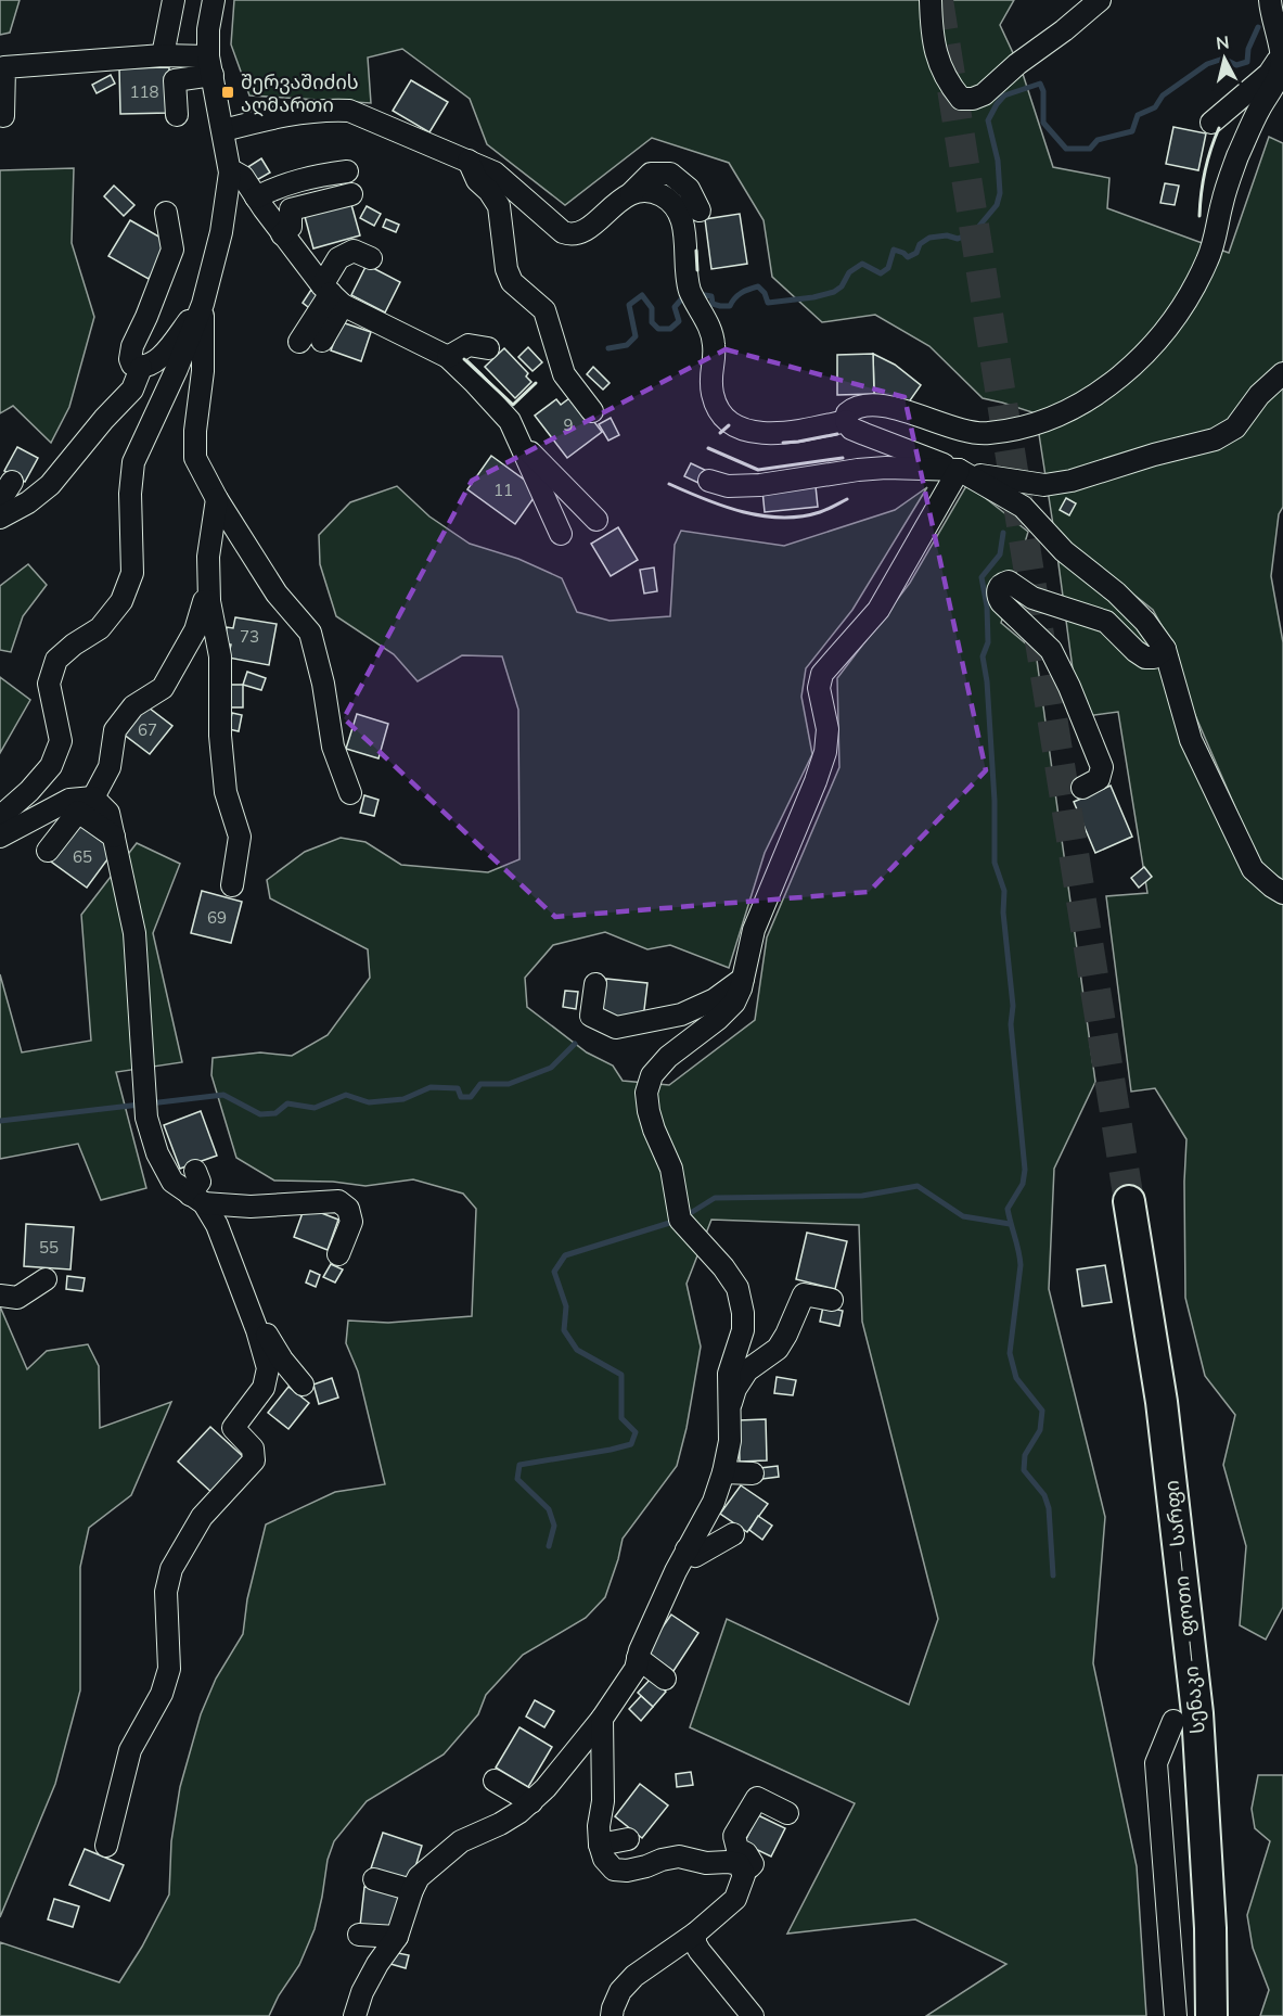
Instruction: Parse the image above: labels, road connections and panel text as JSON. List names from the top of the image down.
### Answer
{
  "streets": {
    "highway": ["სენაკი — ფოთი — სარფი"]
  },
  "places": {
    "transit": ["შერვაშიძის აღმართი"]
  },
  "house_numbers": [
    "118",
    "9",
    "11",
    "73",
    "67",
    "65",
    "69",
    "55"
  ],
  "north": "top"
}
